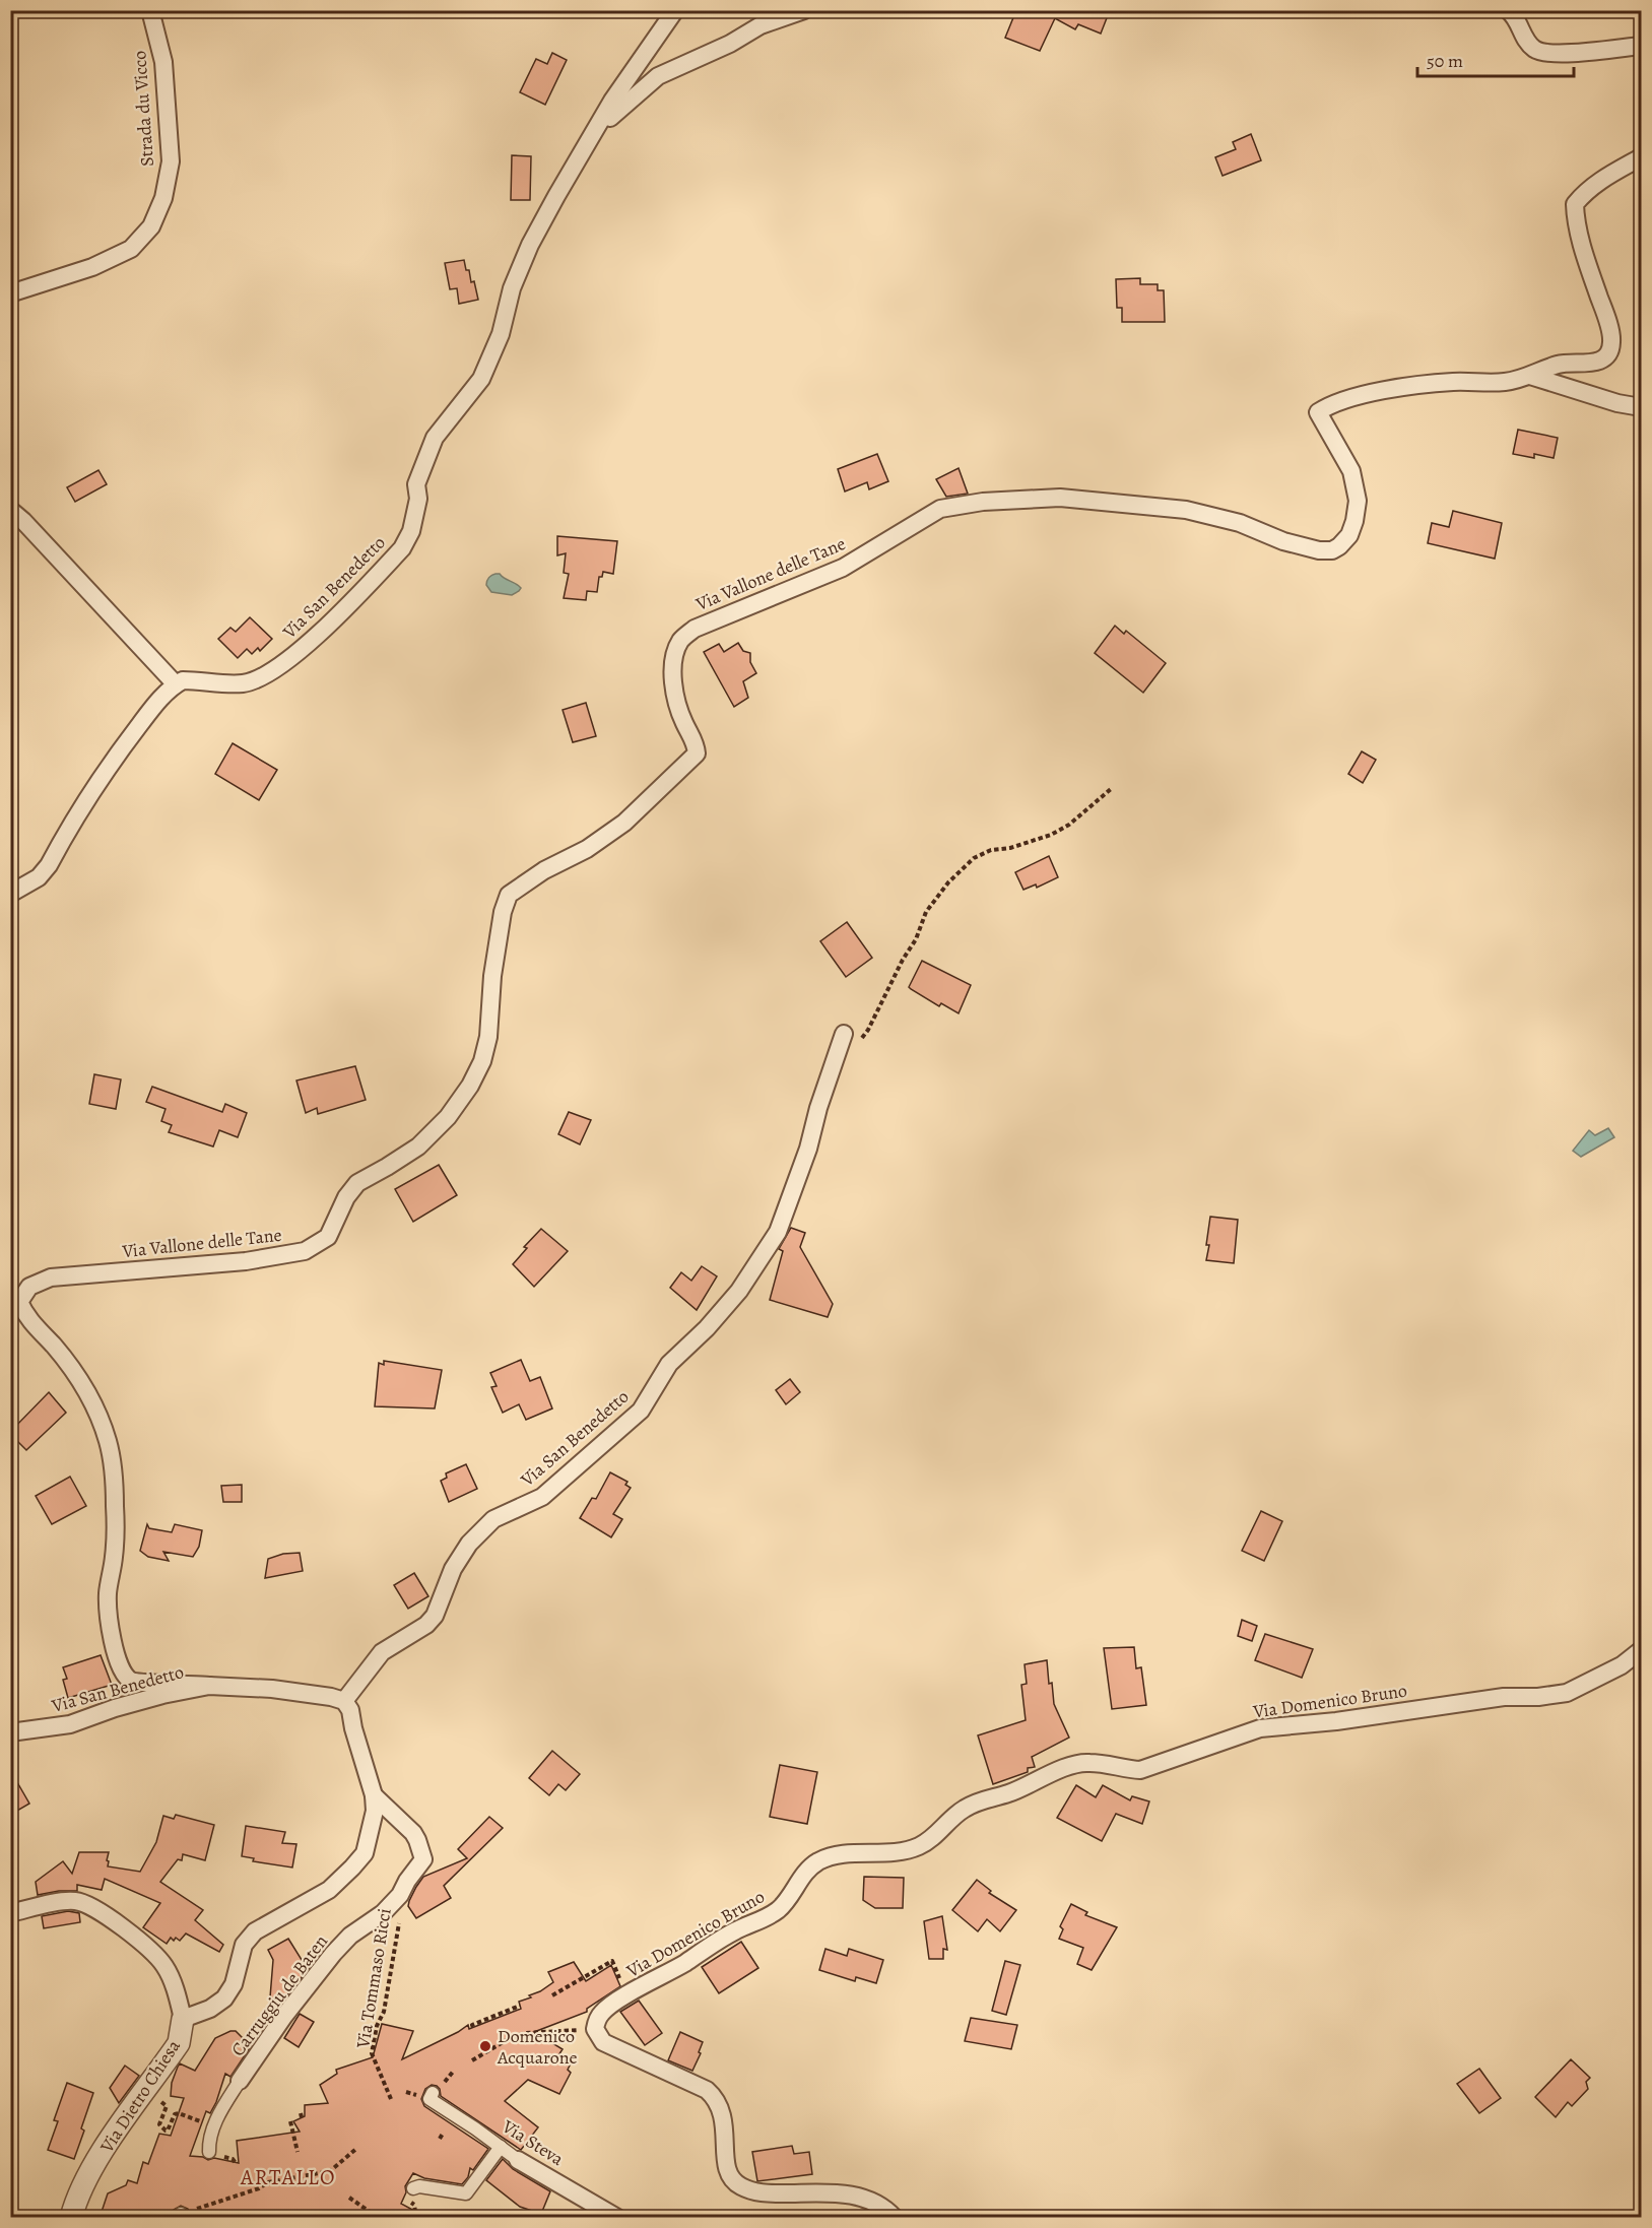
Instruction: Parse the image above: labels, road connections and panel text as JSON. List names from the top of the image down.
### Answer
{
  "streets": {
    "street": [
      "Strada du Vicco",
      "Via Vallone delle Tane",
      "Via San Benedetto",
      "Via Domenico Bruno",
      "Carruggiu de Baten",
      "Via Dietro Chiesa",
      "Via Steva"
    ],
    "path": ["Via Tommaso Ricci"]
  },
  "crossings": [
    ["Via Vallone delle Tane", "Via San Benedetto"],
    ["Via Tommaso Ricci", "Carruggiu de Baten"]
  ],
  "districts": ["ARTALLO"],
  "places": ["Domenico Acquarone"],
  "scale_bar": "50 m"
}
